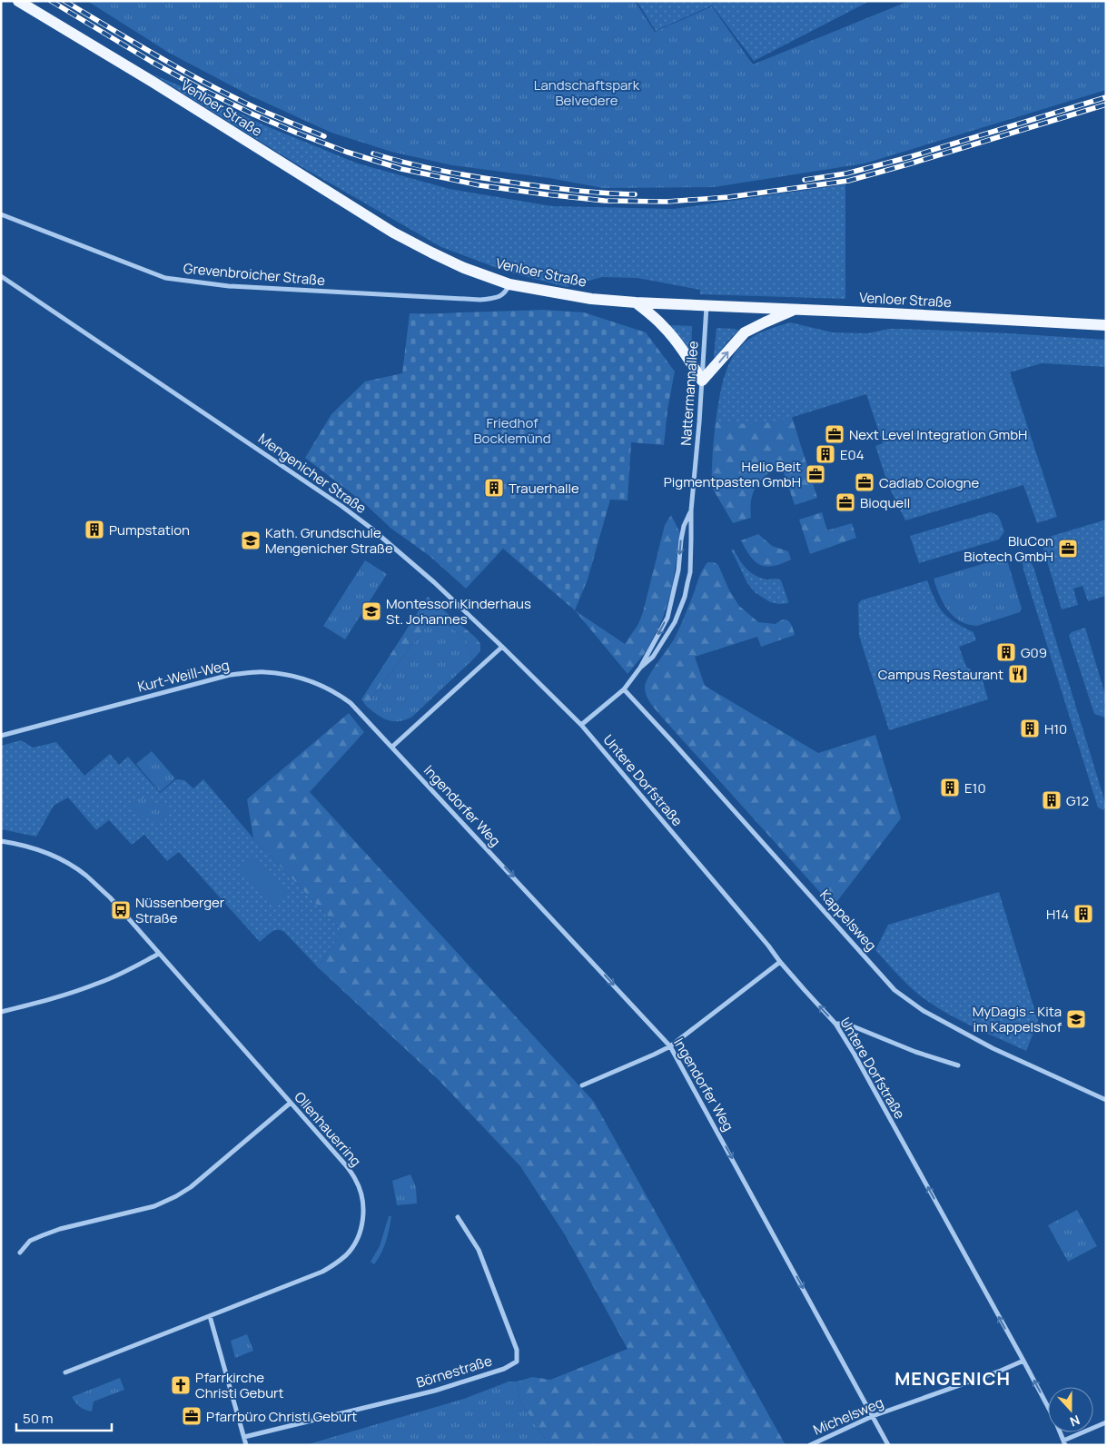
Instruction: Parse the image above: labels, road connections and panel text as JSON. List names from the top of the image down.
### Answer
{
  "streets": {
    "main road": ["Venloer Straße"],
    "street": [
      "Grevenbroicher Straße",
      "Nattermannallee",
      "Mengenicher Straße",
      "Kurt-Weill-Weg",
      "Untere Dorfstraße",
      "Ingendorfer Weg",
      "Kappelsweg",
      "Ollenhauerring",
      "Börnestraße",
      "Michelsweg"
    ]
  },
  "crossings": [
    ["Venloer Straße", "Grevenbroicher Straße"],
    ["Venloer Straße", "Nattermannallee"],
    ["Nattermannallee", "Mengenicher Straße"],
    ["Nattermannallee", "Untere Dorfstraße"],
    ["Nattermannallee", "Kappelsweg"],
    ["Mengenicher Straße", "Untere Dorfstraße"],
    ["Kurt-Weill-Weg", "Ingendorfer Weg"],
    ["Untere Dorfstraße", "Michelsweg"],
    ["Ingendorfer Weg", "Michelsweg"]
  ],
  "one_way": ["Untere Dorfstraße", "Ingendorfer Weg"],
  "districts": ["MENGENICH"],
  "parks": ["Landschaftspark Belvedere", "Friedhof Bocklemünd"],
  "places": {
    "office": [
      "Next Level Integration GmbH",
      "Helio Beit Pigmentpasten GmbH",
      "Cadlab Cologne",
      "Bioquell",
      "BluCon Biotech GmbH",
      "Pfarrbüro Christi Geburt"
    ],
    "building": [
      "E04",
      "Trauerhalle",
      "Pumpstation",
      "G09",
      "H10",
      "E10",
      "G12",
      "H14"
    ],
    "school or university": ["Kath. Grundschule Mengenicher Straße", "Montessori Kinderhaus St. Johannes", "MyDagis - Kita im Kappelshof"],
    "restaurant": ["Campus Restaurant"],
    "bus stop": ["Nüssenberger Straße"],
    "church": ["Pfarrkirche Christi Geburt"]
  },
  "scale_bar": "50 m",
  "north": "bottom"
}
